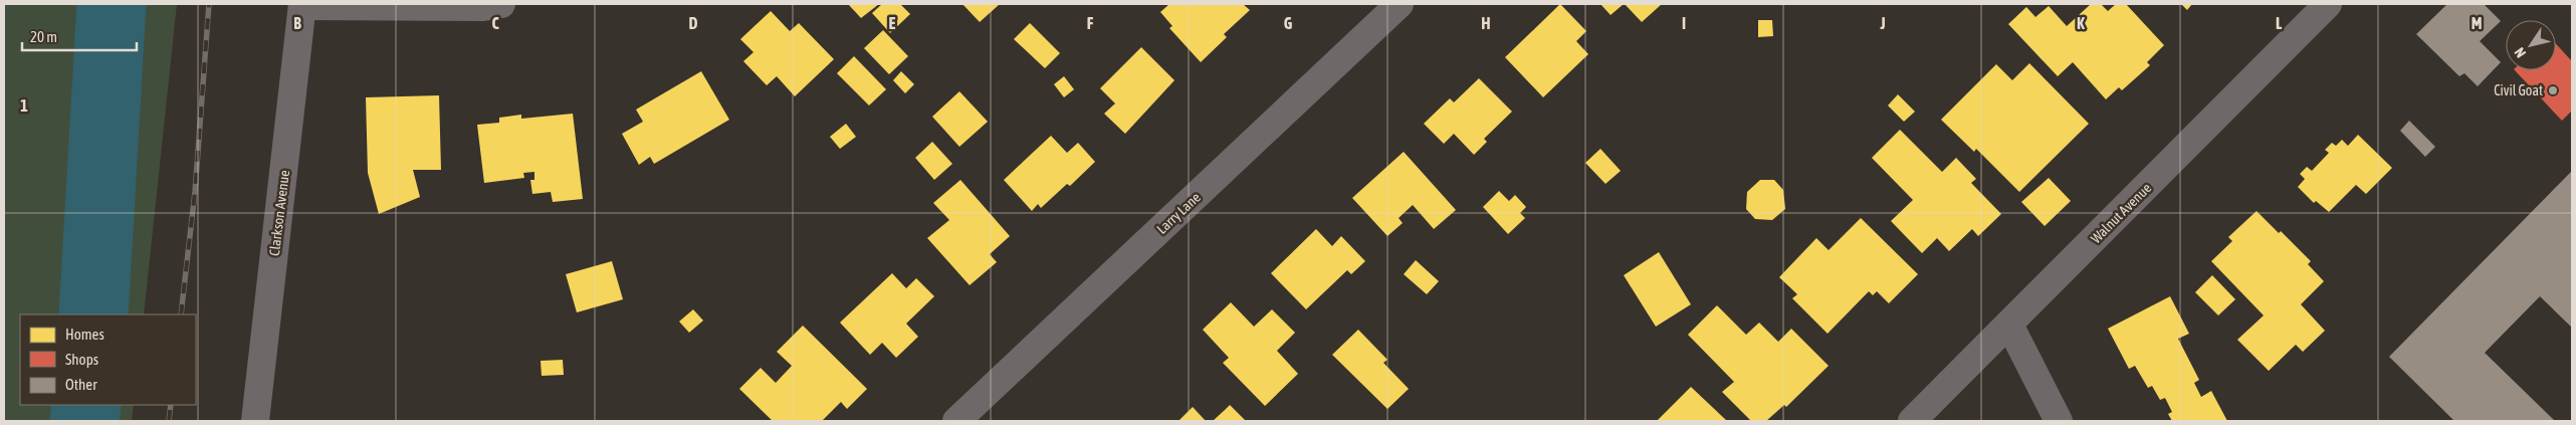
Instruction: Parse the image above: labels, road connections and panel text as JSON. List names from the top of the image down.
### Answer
{
  "streets": {
    "street": ["Clarkson Avenue", "Larry Lane", "Walnut Avenue"]
  },
  "places": ["Civil Goat"],
  "legend": ["Homes", "Shops", "Other"],
  "scale_bar": "20 m",
  "north": "bottom left",
  "grid": {
    "columns": [
      "B",
      "C",
      "D",
      "E",
      "F",
      "G",
      "H",
      "I",
      "J",
      "K",
      "L",
      "M"
    ],
    "rows": ["1"]
  }
}
